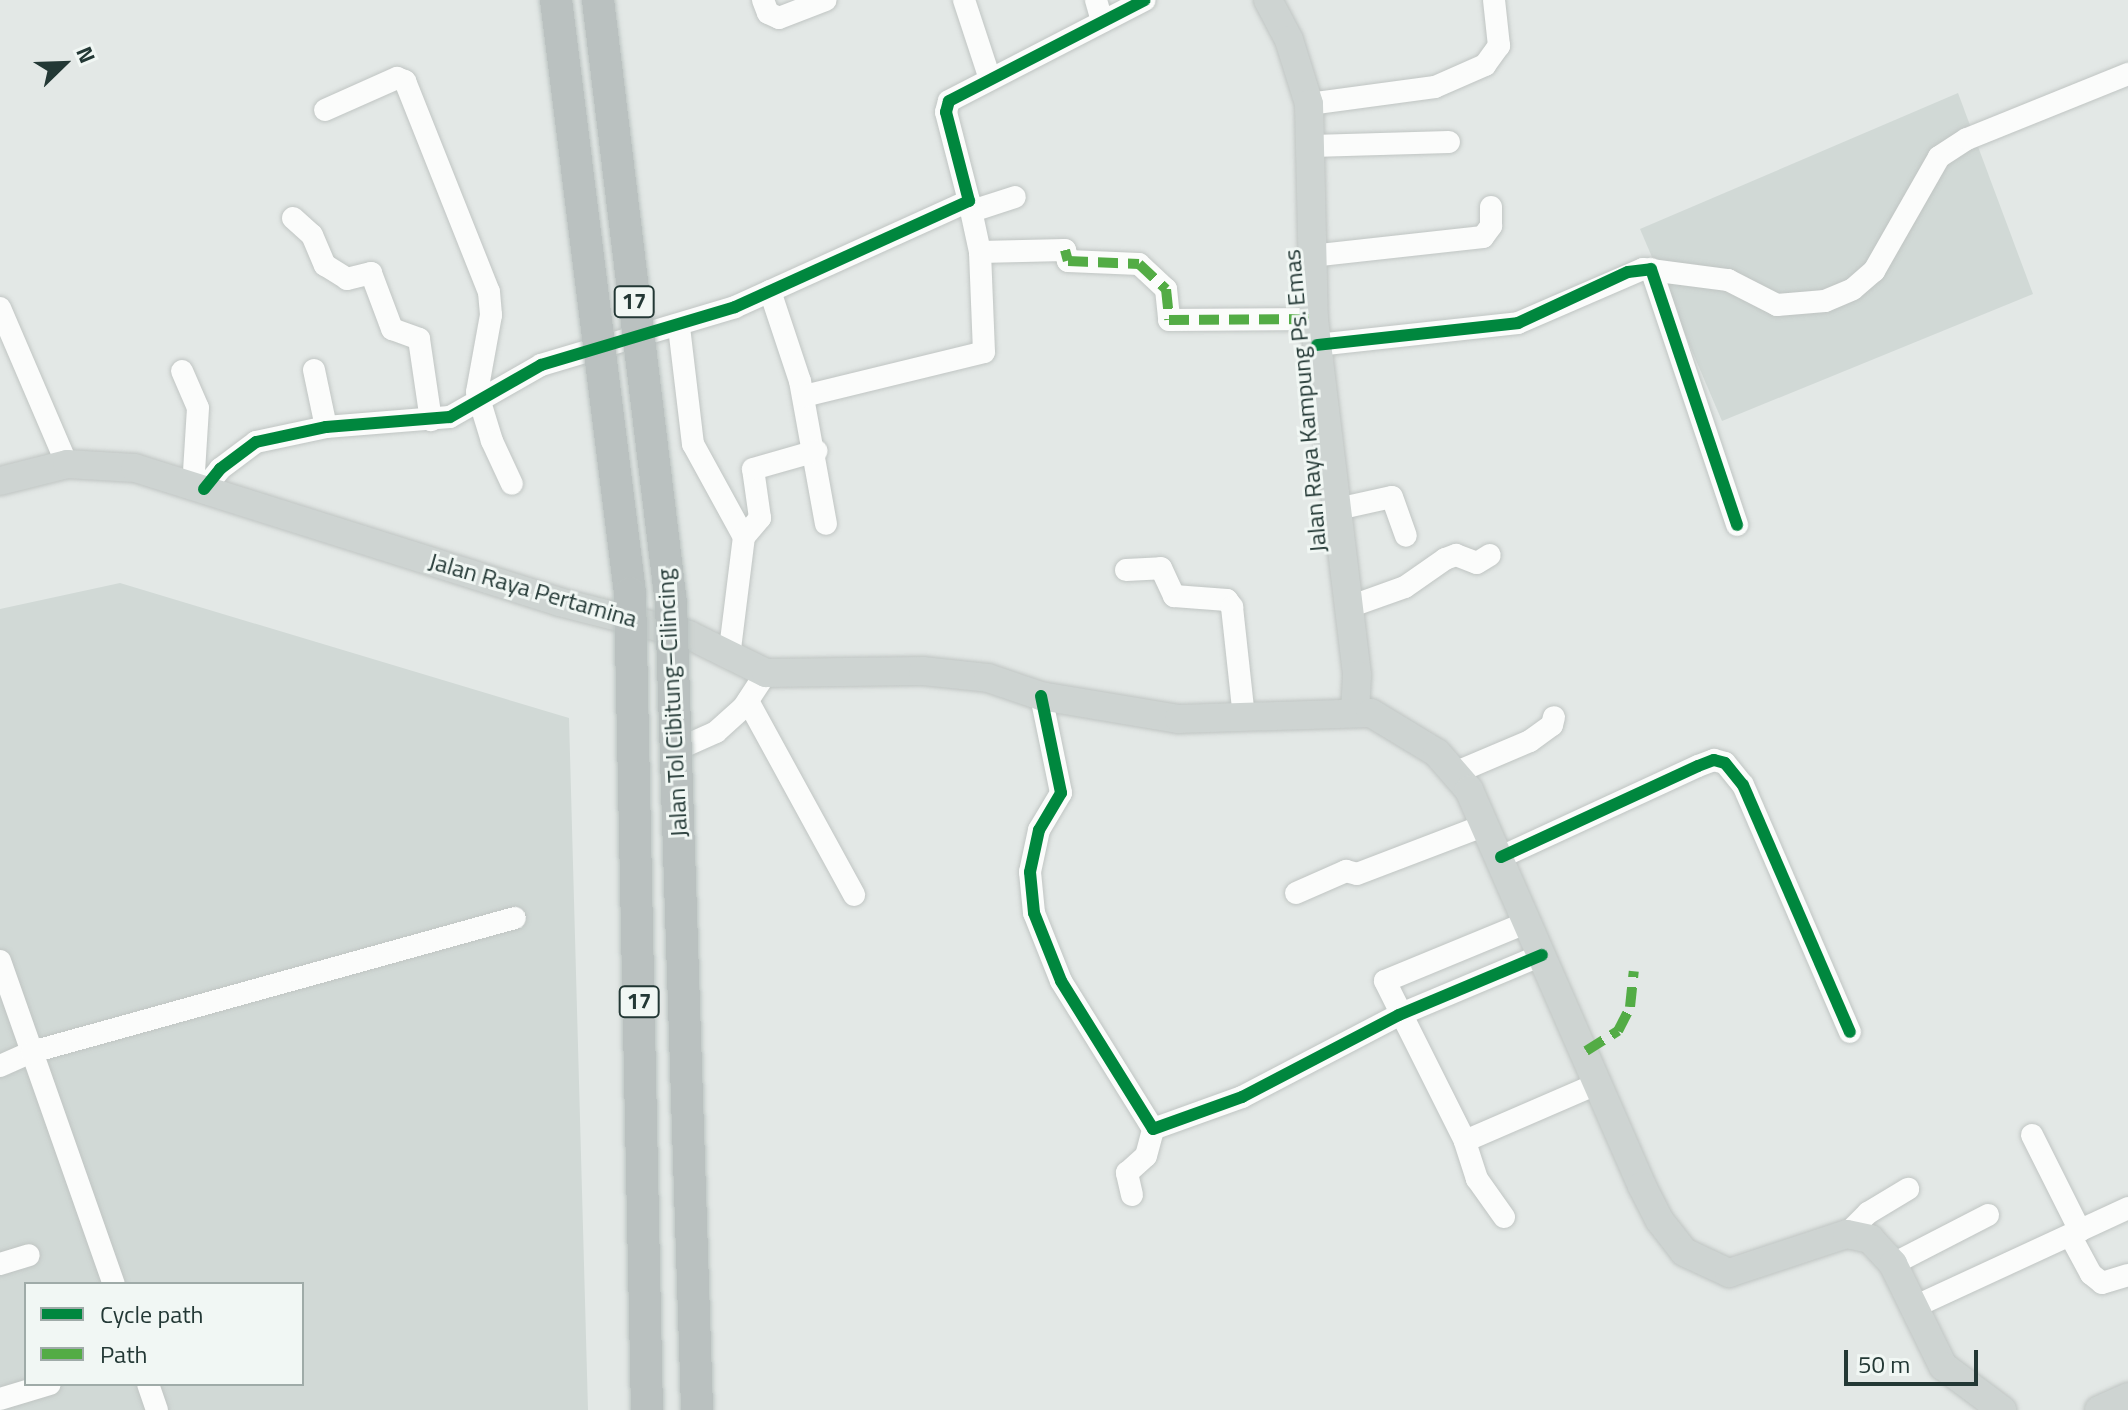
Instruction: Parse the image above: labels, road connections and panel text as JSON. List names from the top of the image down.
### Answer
{
  "streets": {
    "highway": ["17", "Jalan Tol Cibitung–Cilincing"],
    "main road": ["Jalan Raya Kampung Ps. Emas", "Jalan Raya Pertamina"]
  },
  "crossings": [
    ["Jalan Raya Kampung Ps. Emas", "Jalan Raya Pertamina"]
  ],
  "legend": ["Cycle path", "Path"],
  "scale_bar": "50 m",
  "north": "top right"
}
